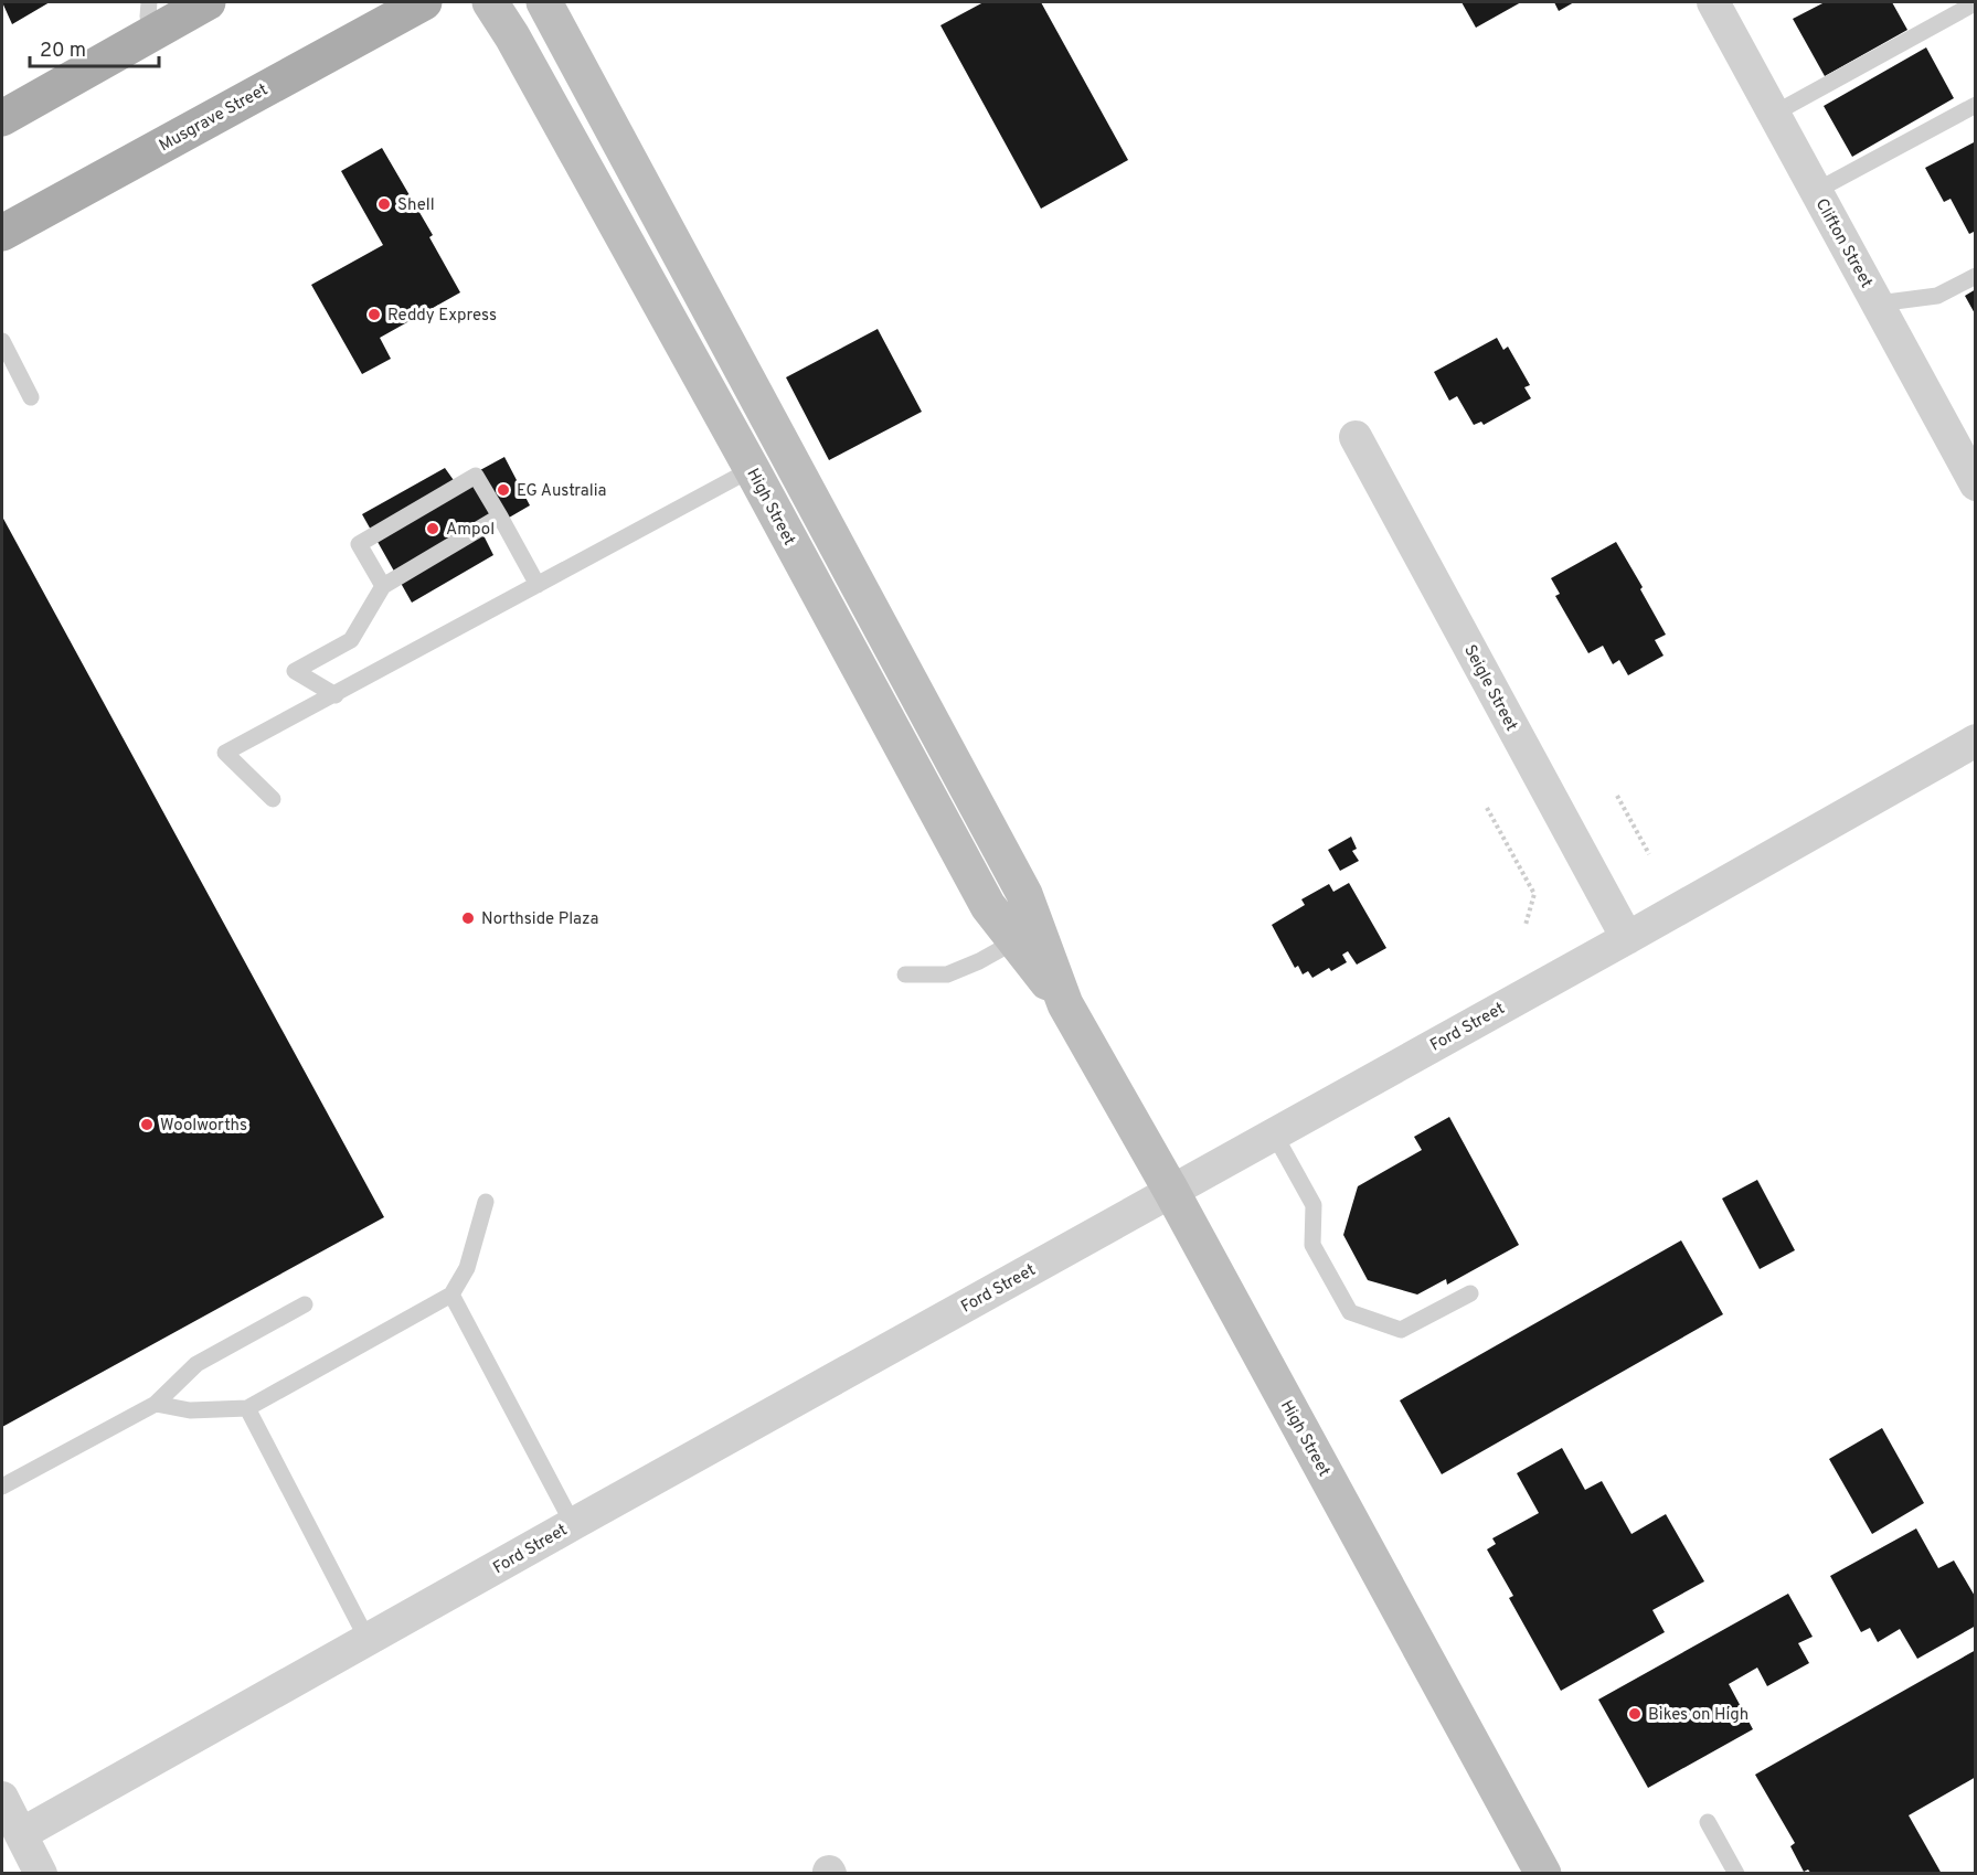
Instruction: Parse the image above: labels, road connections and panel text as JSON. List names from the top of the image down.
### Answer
{
  "streets": {
    "main road": ["Musgrave Street", "High Street"],
    "street": ["Clifton Street", "Seigle Street", "Ford Street"]
  },
  "crossings": [
    ["High Street", "Ford Street"],
    ["Seigle Street", "Ford Street"]
  ],
  "places": [
    "Shell",
    "Reddy Express",
    "EG Australia",
    "Ampol",
    "Northside Plaza",
    "Woolworths",
    "Bikes on High"
  ],
  "scale_bar": "20 m"
}
